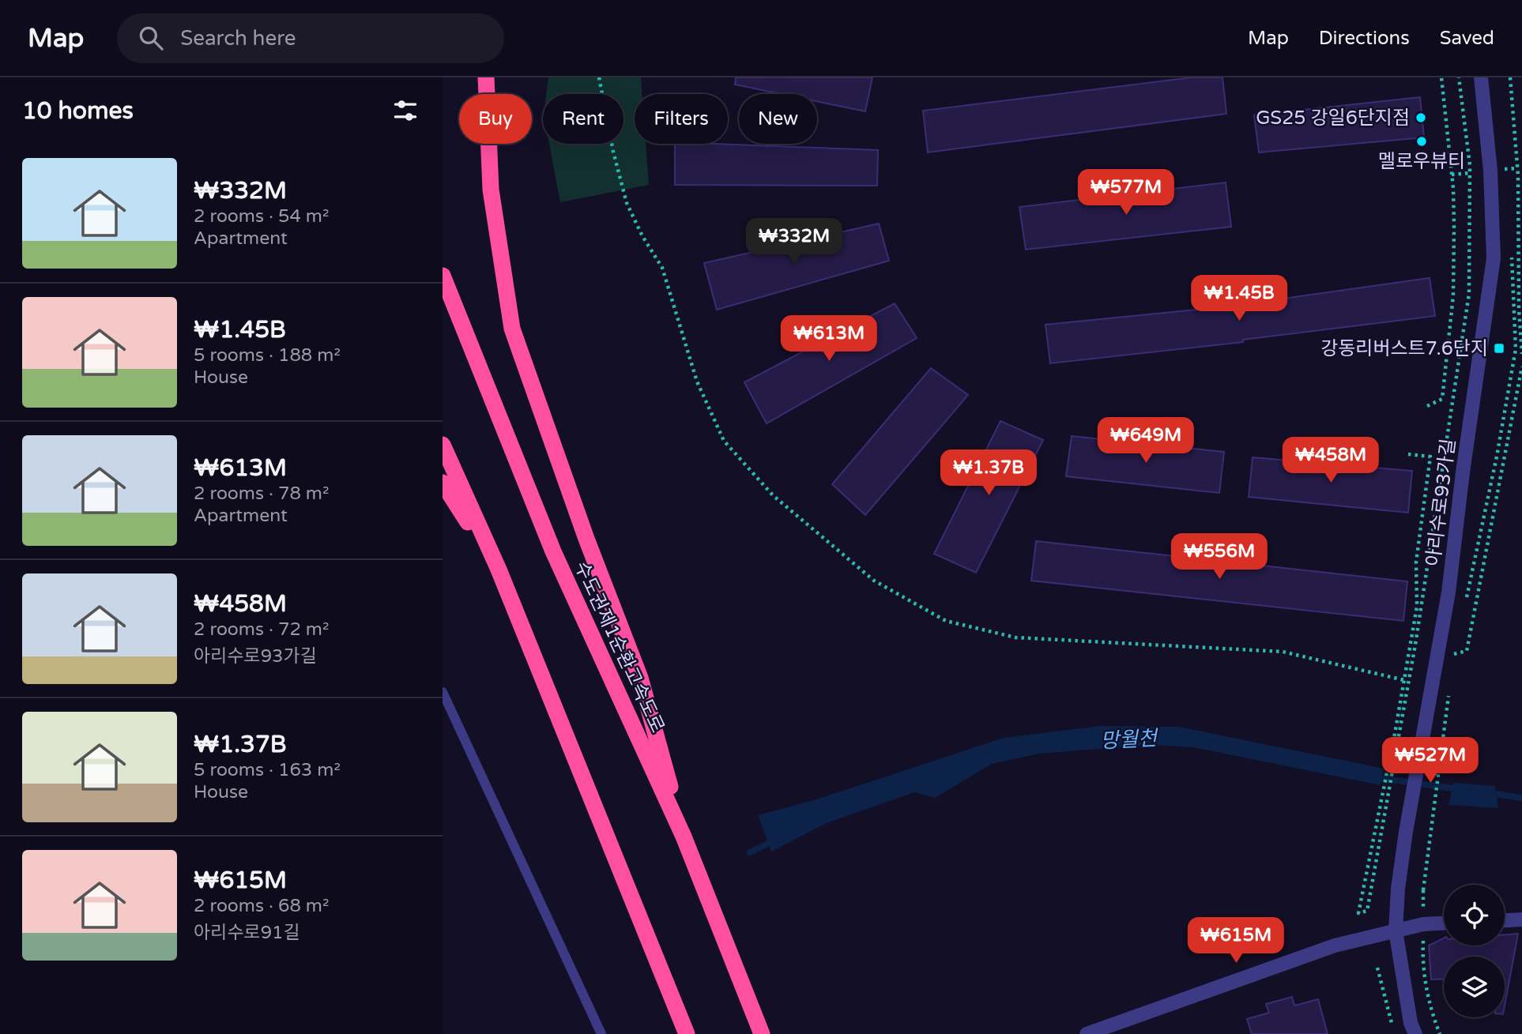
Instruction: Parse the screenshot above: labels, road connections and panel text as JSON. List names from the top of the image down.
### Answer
{
  "streets": {
    "highway": ["수도권제1순환고속도로"],
    "street": ["아리수로93가길"]
  },
  "water": ["망월천"],
  "places": {
    "other": ["GS25 강일6단지점", "멜로우뷰티"],
    "transit": ["강동리버스트7.6단지"]
  },
  "page": {
    "header": "Map",
    "search": "Search here",
    "nav": ["Map", "Directions", "Saved"],
    "heading": "10 homes",
    "chip": [
      "Buy",
      "Rent",
      "Filters",
      "New"
    ],
    "list": [
      {
        "name": "₩332M",
        "note": "2 rooms · 54 m² · Apartment"
      },
      {
        "name": "₩1.45B",
        "note": "5 rooms · 188 m² · House"
      },
      {
        "name": "₩613M",
        "note": "2 rooms · 78 m² · Apartment"
      },
      {
        "name": "₩458M",
        "note": "2 rooms · 72 m² · 아리수로93가길"
      },
      {
        "name": "₩1.37B",
        "note": "5 rooms · 163 m² · House"
      },
      {
        "name": "₩615M",
        "note": "2 rooms · 68 m² · 아리수로91길"
      }
    ],
    "price": [
      "₩577M",
      "₩332M",
      "₩1.45B",
      "₩613M",
      "₩649M",
      "₩458M",
      "₩1.37B",
      "₩556M",
      "₩527M",
      "₩615M"
    ]
  }
}
